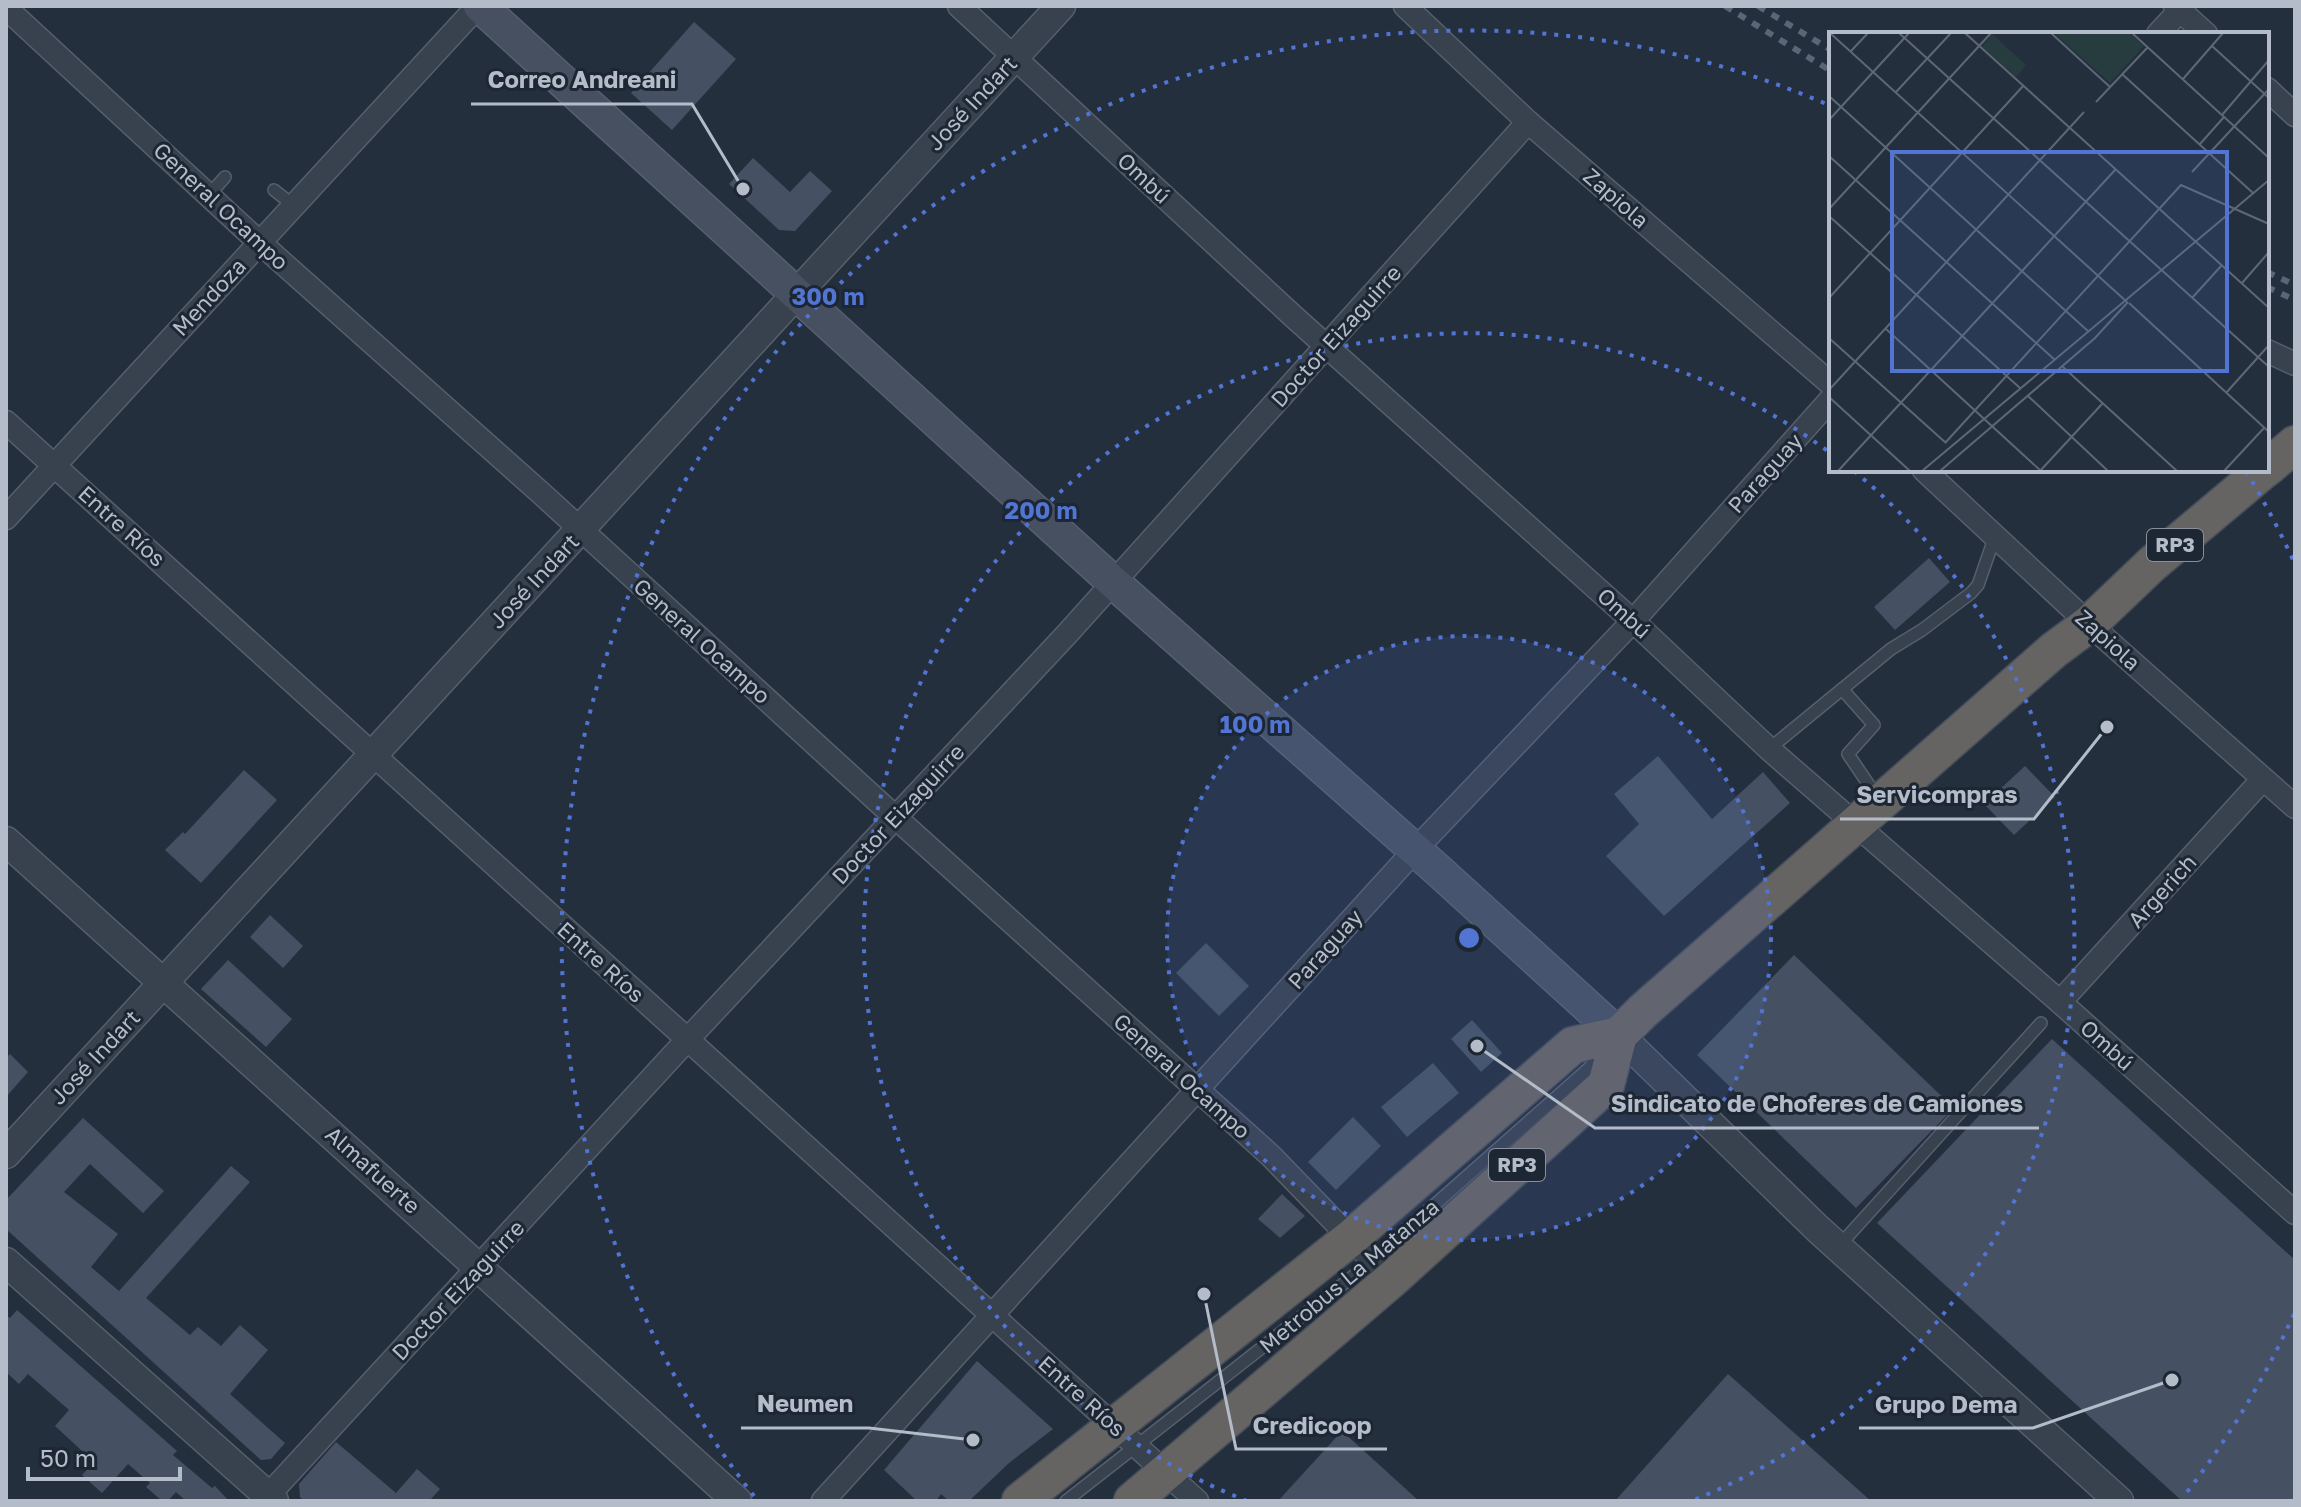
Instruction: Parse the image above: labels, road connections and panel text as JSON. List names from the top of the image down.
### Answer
{
  "streets": {
    "highway": ["RP3"],
    "street": [
      "José Indart",
      "Ombú",
      "Zapiola",
      "General Ocampo",
      "Mendoza",
      "Doctor Eizaguirre",
      "Paraguay",
      "Entre Ríos",
      "Argerich",
      "Almafuerte"
    ],
    "lane": ["Metrobus La Matanza"]
  },
  "crossings": [
    ["José Indart", "Ombú"],
    ["José Indart", "General Ocampo"],
    ["José Indart", "Entre Ríos"],
    ["José Indart", "Almafuerte"],
    ["Ombú", "Doctor Eizaguirre"],
    ["Ombú", "Paraguay"],
    ["Ombú", "RP3"],
    ["Ombú", "Argerich"],
    ["Zapiola", "Doctor Eizaguirre"],
    ["Zapiola", "RP3"],
    ["Zapiola", "Argerich"],
    ["General Ocampo", "Mendoza"],
    ["General Ocampo", "Doctor Eizaguirre"],
    ["General Ocampo", "Paraguay"],
    ["General Ocampo", "RP3"],
    ["General Ocampo", "Metrobus La Matanza"],
    ["Mendoza", "Entre Ríos"],
    ["Doctor Eizaguirre", "Entre Ríos"],
    ["Doctor Eizaguirre", "Almafuerte"],
    ["Paraguay", "Entre Ríos"],
    ["Entre Ríos", "RP3"],
    ["RP3", "Metrobus La Matanza"]
  ],
  "places": [
    "Correo Andreani",
    "Servicompras",
    "Sindicato de Choferes de Camiones",
    "Credicoop",
    "Grupo Dema",
    "Neumen"
  ],
  "scale_bar": "50 m",
  "rings": ["300 m", "200 m", "100 m"]
}
